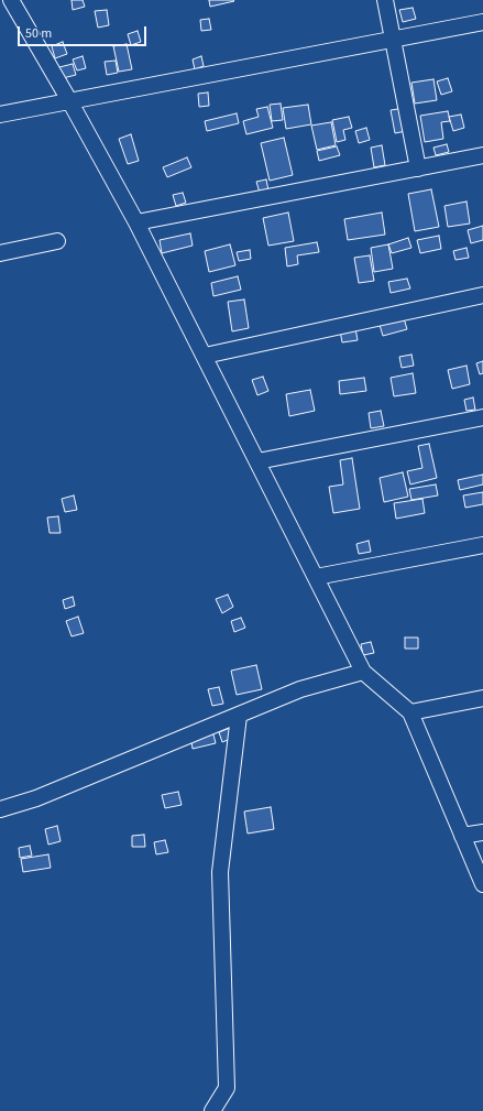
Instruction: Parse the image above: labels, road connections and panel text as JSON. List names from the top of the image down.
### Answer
{
  "scale_bar": "50 m"
}
